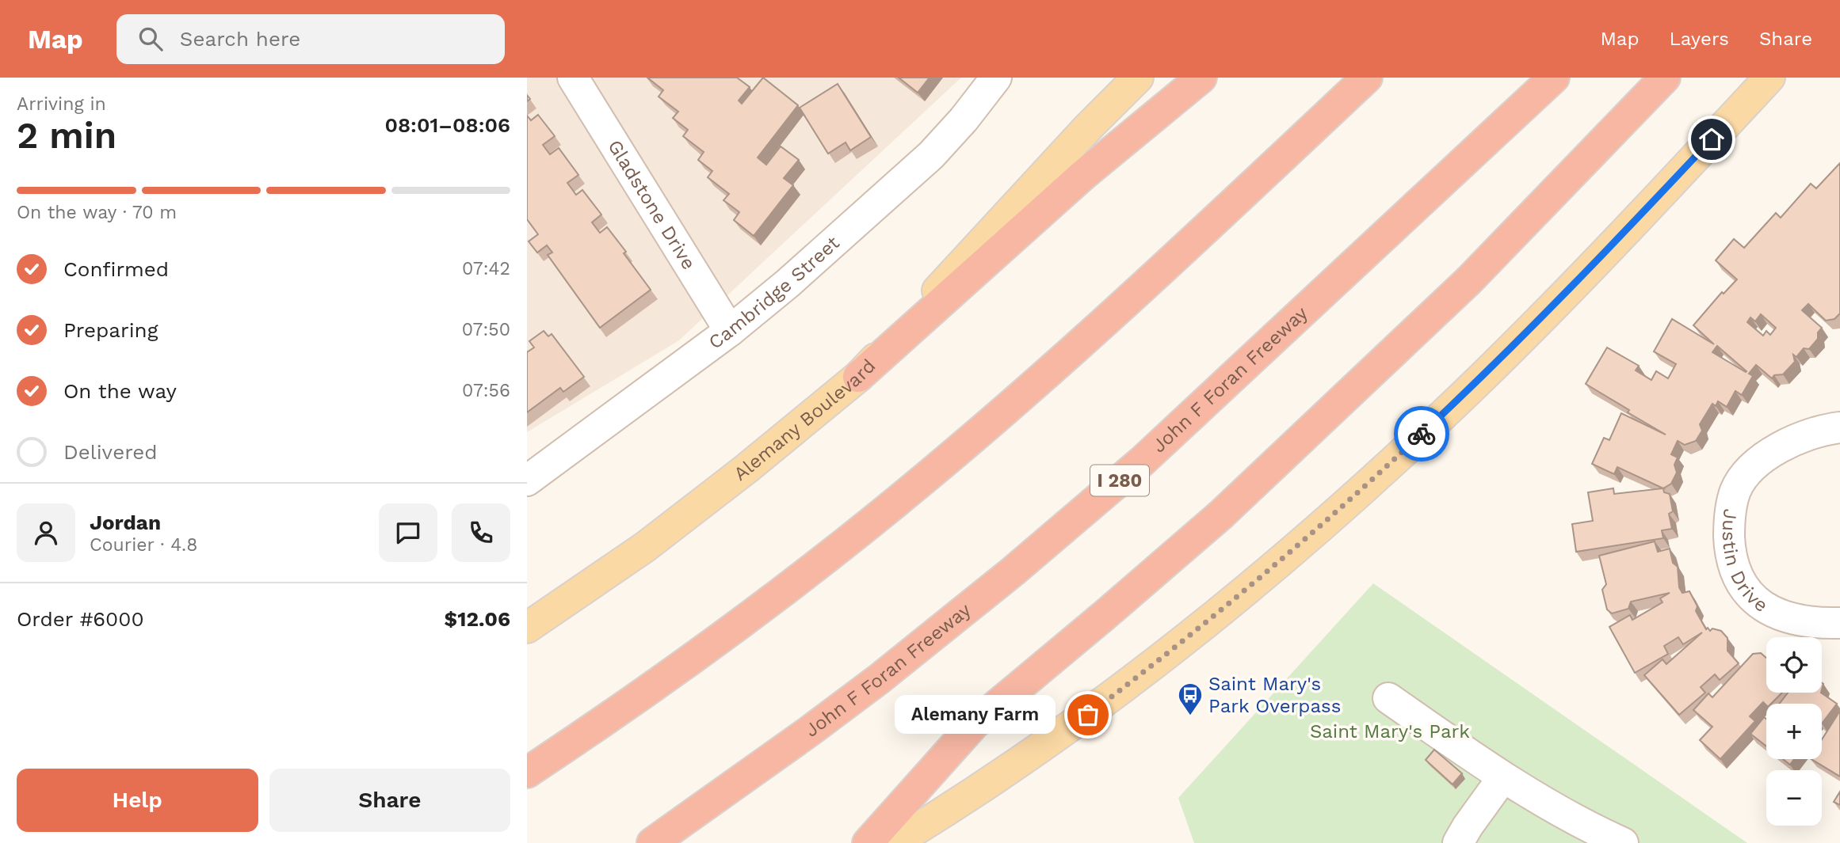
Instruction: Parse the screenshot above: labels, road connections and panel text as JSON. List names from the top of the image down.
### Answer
{
  "streets": {
    "highway": ["John F Foran Freeway", "I 280"],
    "main road": ["Alemany Boulevard"],
    "street": ["Gladstone Drive", "Cambridge Street", "Justin Drive"]
  },
  "crossings": [
    ["Gladstone Drive", "Cambridge Street"]
  ],
  "parks": ["Saint Mary's Park"],
  "places": {
    "other": ["Alemany Farm"],
    "bus stop": ["Saint Mary's Park Overpass"]
  },
  "page": {
    "header": "Map",
    "search": "Search here",
    "nav": ["Map", "Layers", "Share"],
    "heading": ["2 min", "Arriving in", "08:01–08:06"],
    "panel": [
      "Jordan",
      "Courier · 4.8",
      "Order #6000",
      "$12.06"
    ],
    "bar": "On the way · 70 m",
    "list": [
      ["Confirmed", "07:42"],
      ["Preparing", "07:50"],
      ["On the way", "07:56"],
      "Delivered"
    ],
    "map_buttons": ["+", "−"],
    "bubble": "Alemany Farm",
    "buttons": ["Help", "Share"]
  }
}
